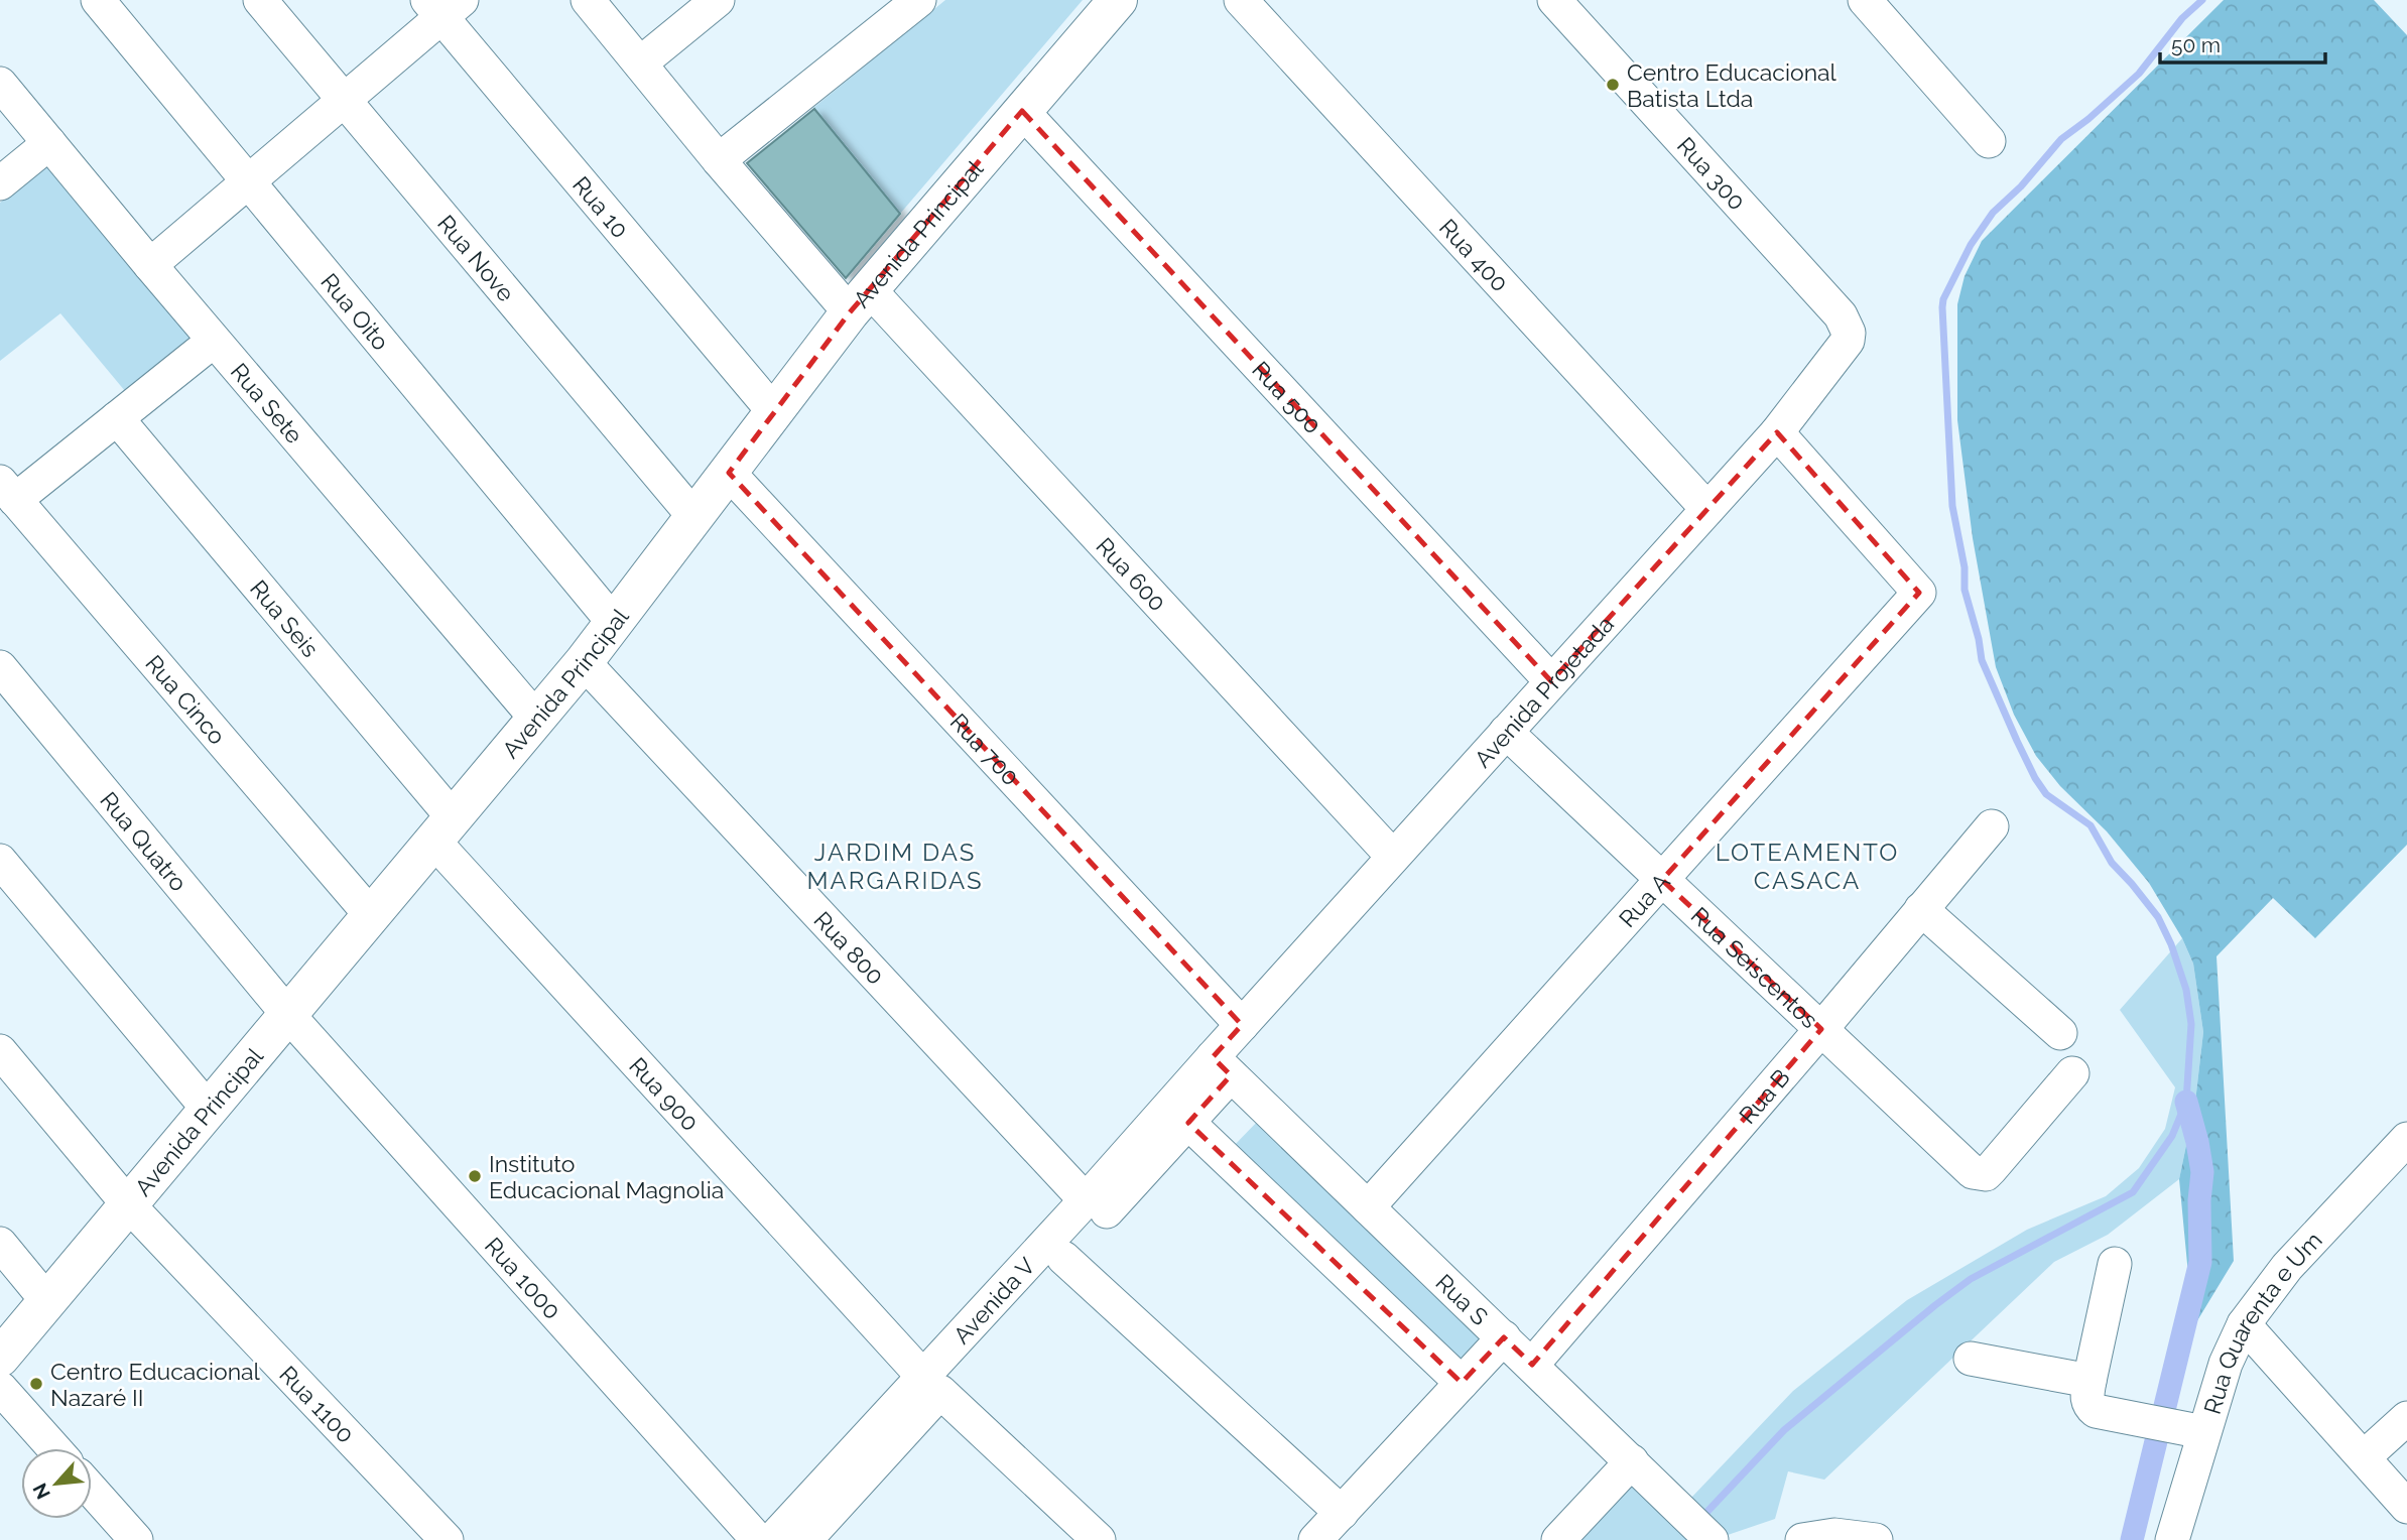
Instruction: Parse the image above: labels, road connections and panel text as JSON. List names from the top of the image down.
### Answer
{
  "streets": {
    "main road": ["Avenida Principal"],
    "street": [
      "Rua 300",
      "Rua 10",
      "Rua 400",
      "Rua Nove",
      "Rua Oito",
      "Rua 500",
      "Rua Sete",
      "Rua 600",
      "Rua Seis",
      "Avenida Projetada",
      "Rua Cinco",
      "Rua 700",
      "Rua Quatro",
      "Rua A",
      "Rua 800",
      "Rua Seiscentos",
      "Rua 900",
      "Rua B",
      "Rua 1000",
      "Rua S",
      "Avenida V",
      "Rua Quarenta e Um",
      "Rua 1100"
    ]
  },
  "crossings": [
    ["Rua 300", "Avenida Projetada"],
    ["Rua 10", "Avenida Principal"],
    ["Avenida Principal", "Rua Nove"],
    ["Avenida Principal", "Rua Oito"],
    ["Avenida Principal", "Rua 500"],
    ["Avenida Principal", "Rua Sete"],
    ["Avenida Principal", "Rua 600"],
    ["Avenida Principal", "Rua Seis"],
    ["Avenida Principal", "Rua Cinco"],
    ["Avenida Principal", "Rua 700"],
    ["Avenida Principal", "Rua Quatro"],
    ["Avenida Principal", "Rua 800"],
    ["Avenida Principal", "Rua 900"],
    ["Avenida Principal", "Rua 1000"],
    ["Avenida Principal", "Rua 1100"],
    ["Rua 400", "Avenida Projetada"],
    ["Rua 500", "Avenida Projetada"],
    ["Rua 600", "Avenida Projetada"],
    ["Rua Seis", "Rua 900"],
    ["Avenida Projetada", "Rua 700"],
    ["Avenida Projetada", "Rua A"],
    ["Avenida Projetada", "Rua Seiscentos"],
    ["Avenida Projetada", "Rua S"],
    ["Avenida Projetada", "Avenida V"],
    ["Rua Quatro", "Rua 1000"],
    ["Rua A", "Rua Seiscentos"],
    ["Rua A", "Rua S"],
    ["Rua 800", "Avenida V"],
    ["Rua Seiscentos", "Rua B"],
    ["Rua 900", "Avenida V"],
    ["Rua B", "Rua S"],
    ["Rua S", "Avenida V"]
  ],
  "districts": ["JARDIM DAS MARGARIDAS", "LOTEAMENTO CASACA"],
  "places": ["Centro Educacional Batista Ltda", "Instituto Educacional Magnolia", "Centro Educacional Nazaré II"],
  "scale_bar": "50 m",
  "north": "bottom left"
}
